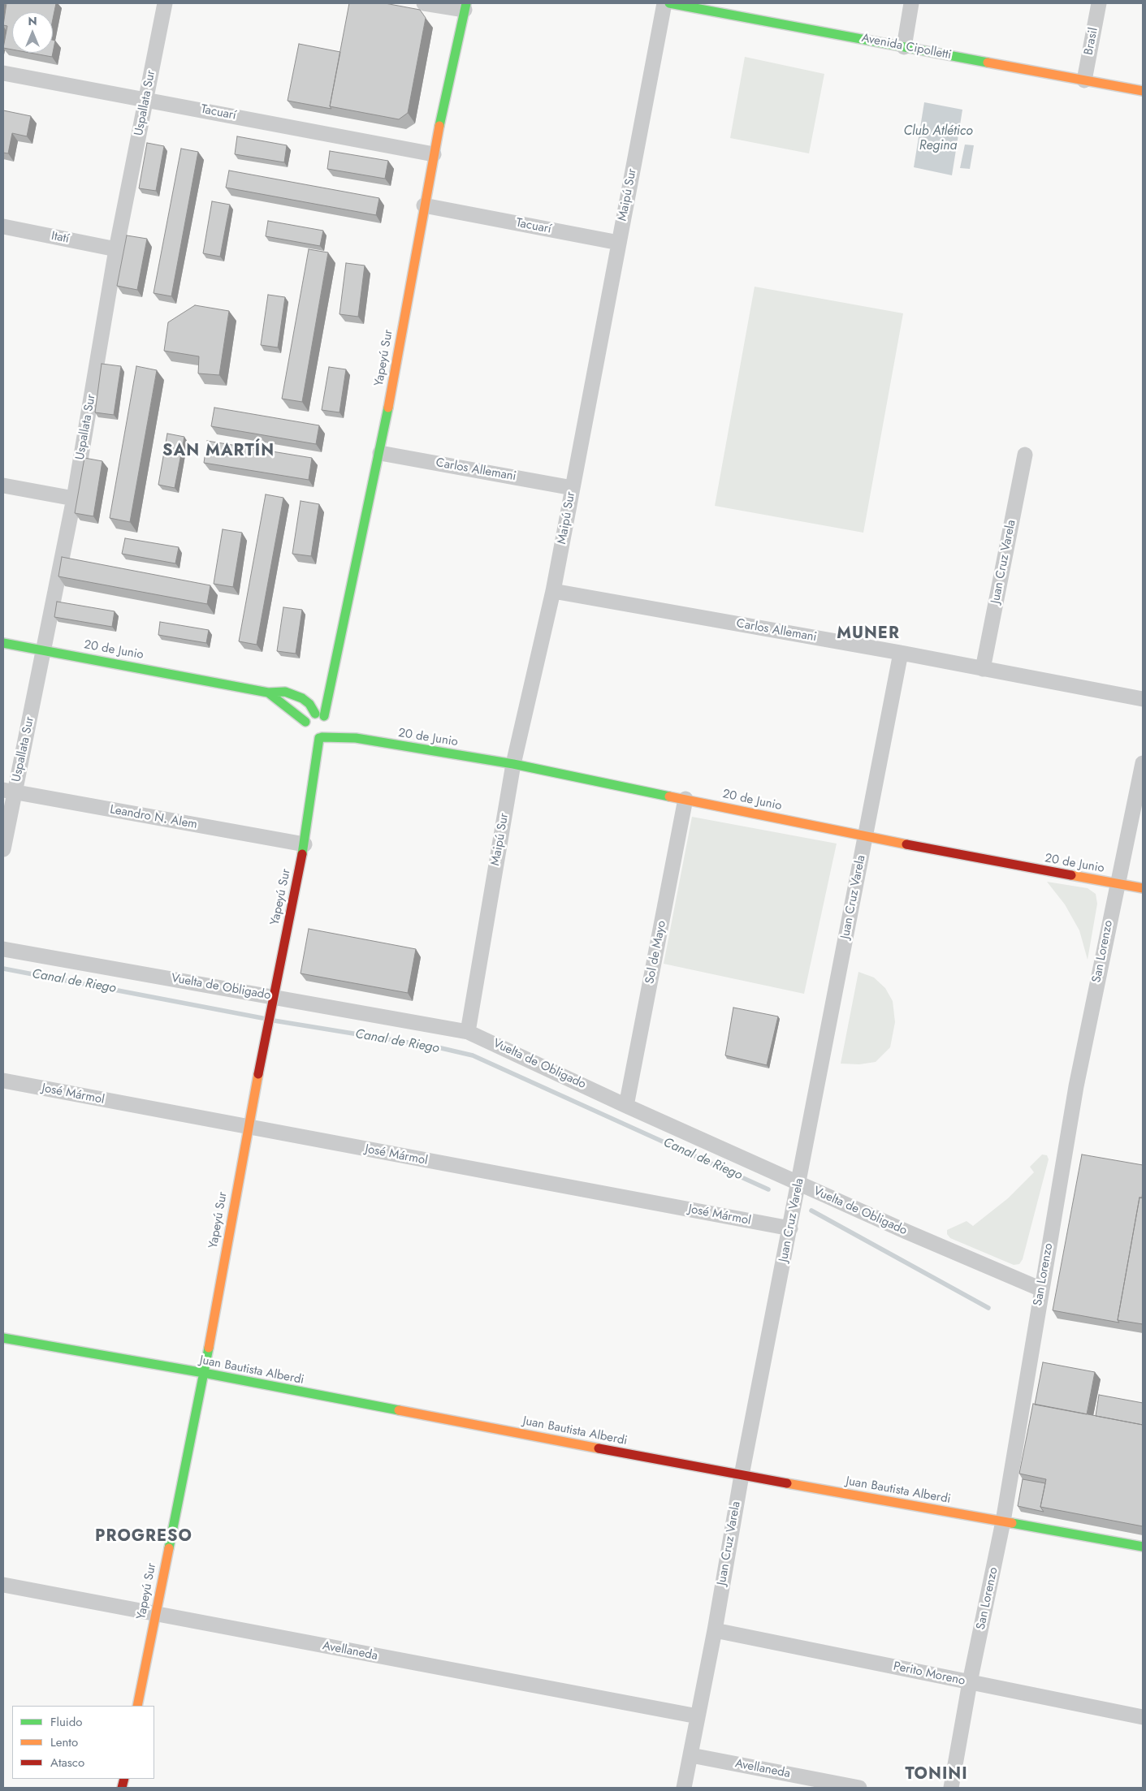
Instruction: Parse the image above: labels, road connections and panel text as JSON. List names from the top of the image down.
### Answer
{
  "streets": {
    "street": [
      "Brasil",
      "Avenida Cipolletti",
      "Uspallata Sur",
      "Tacuarí",
      "Maipú Sur",
      "Itatí",
      "Yapeyú Sur",
      "Carlos Allemani",
      "Juan Cruz Varela",
      "20 de Junio",
      "Leandro N. Alem",
      "San Lorenzo",
      "Sol de Mayo",
      "Vuelta de Obligado",
      "José Mármol",
      "Juan Bautista Alberdi",
      "Avellaneda",
      "Perito Moreno"
    ]
  },
  "crossings": [
    ["Brasil", "Avenida Cipolletti"],
    ["Uspallata Sur", "Tacuarí"],
    ["Uspallata Sur", "Itatí"],
    ["Uspallata Sur", "20 de Junio"],
    ["Uspallata Sur", "Leandro N. Alem"],
    ["Tacuarí", "Maipú Sur"],
    ["Tacuarí", "Yapeyú Sur"],
    ["Maipú Sur", "Carlos Allemani"],
    ["Maipú Sur", "20 de Junio"],
    ["Maipú Sur", "Vuelta de Obligado"],
    ["Yapeyú Sur", "Carlos Allemani"],
    ["Yapeyú Sur", "20 de Junio"],
    ["Yapeyú Sur", "Leandro N. Alem"],
    ["Yapeyú Sur", "Vuelta de Obligado"],
    ["Yapeyú Sur", "José Mármol"],
    ["Yapeyú Sur", "Juan Bautista Alberdi"],
    ["Yapeyú Sur", "Avellaneda"],
    ["Carlos Allemani", "Juan Cruz Varela"],
    ["Juan Cruz Varela", "20 de Junio"],
    ["Juan Cruz Varela", "Vuelta de Obligado"],
    ["Juan Cruz Varela", "José Mármol"],
    ["Juan Cruz Varela", "Juan Bautista Alberdi"],
    ["Juan Cruz Varela", "Avellaneda"],
    ["Juan Cruz Varela", "Perito Moreno"],
    ["20 de Junio", "San Lorenzo"],
    ["20 de Junio", "Sol de Mayo"],
    ["San Lorenzo", "Vuelta de Obligado"],
    ["San Lorenzo", "Juan Bautista Alberdi"],
    ["San Lorenzo", "Perito Moreno"],
    ["Sol de Mayo", "Vuelta de Obligado"]
  ],
  "districts": [
    "SAN MARTÍN",
    "MUNER",
    "PROGRESO",
    "TONINI"
  ],
  "water": ["Club Atlético Regina", "Canal de Riego"],
  "legend": ["Fluido", "Lento", "Atasco"],
  "north": "top"
}
